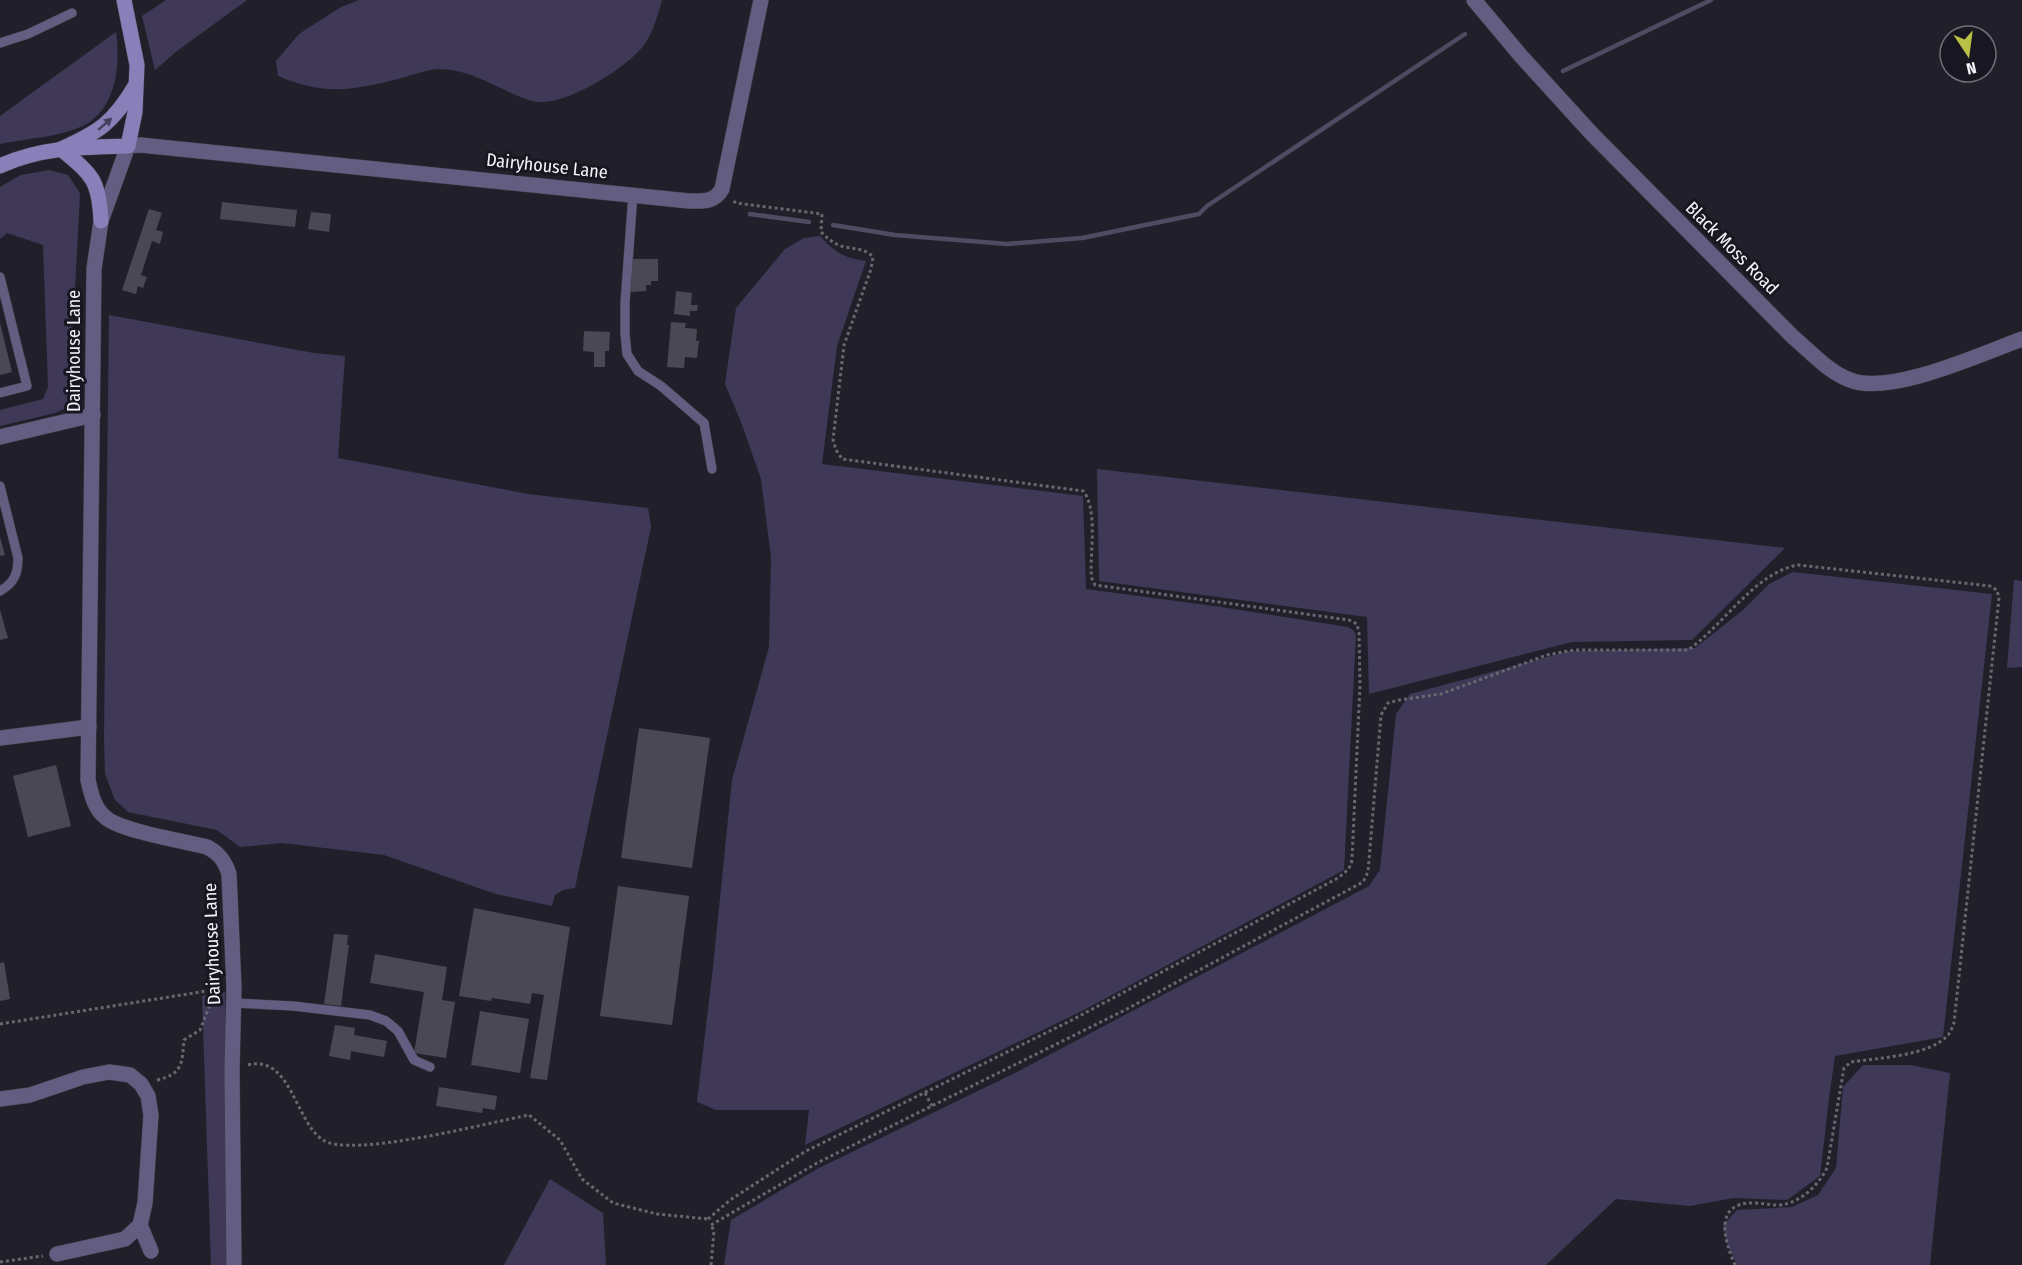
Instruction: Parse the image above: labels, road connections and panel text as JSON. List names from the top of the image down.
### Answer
{
  "streets": {
    "street": ["Dairyhouse Lane", "Black Moss Road"]
  },
  "north": "bottom"
}
